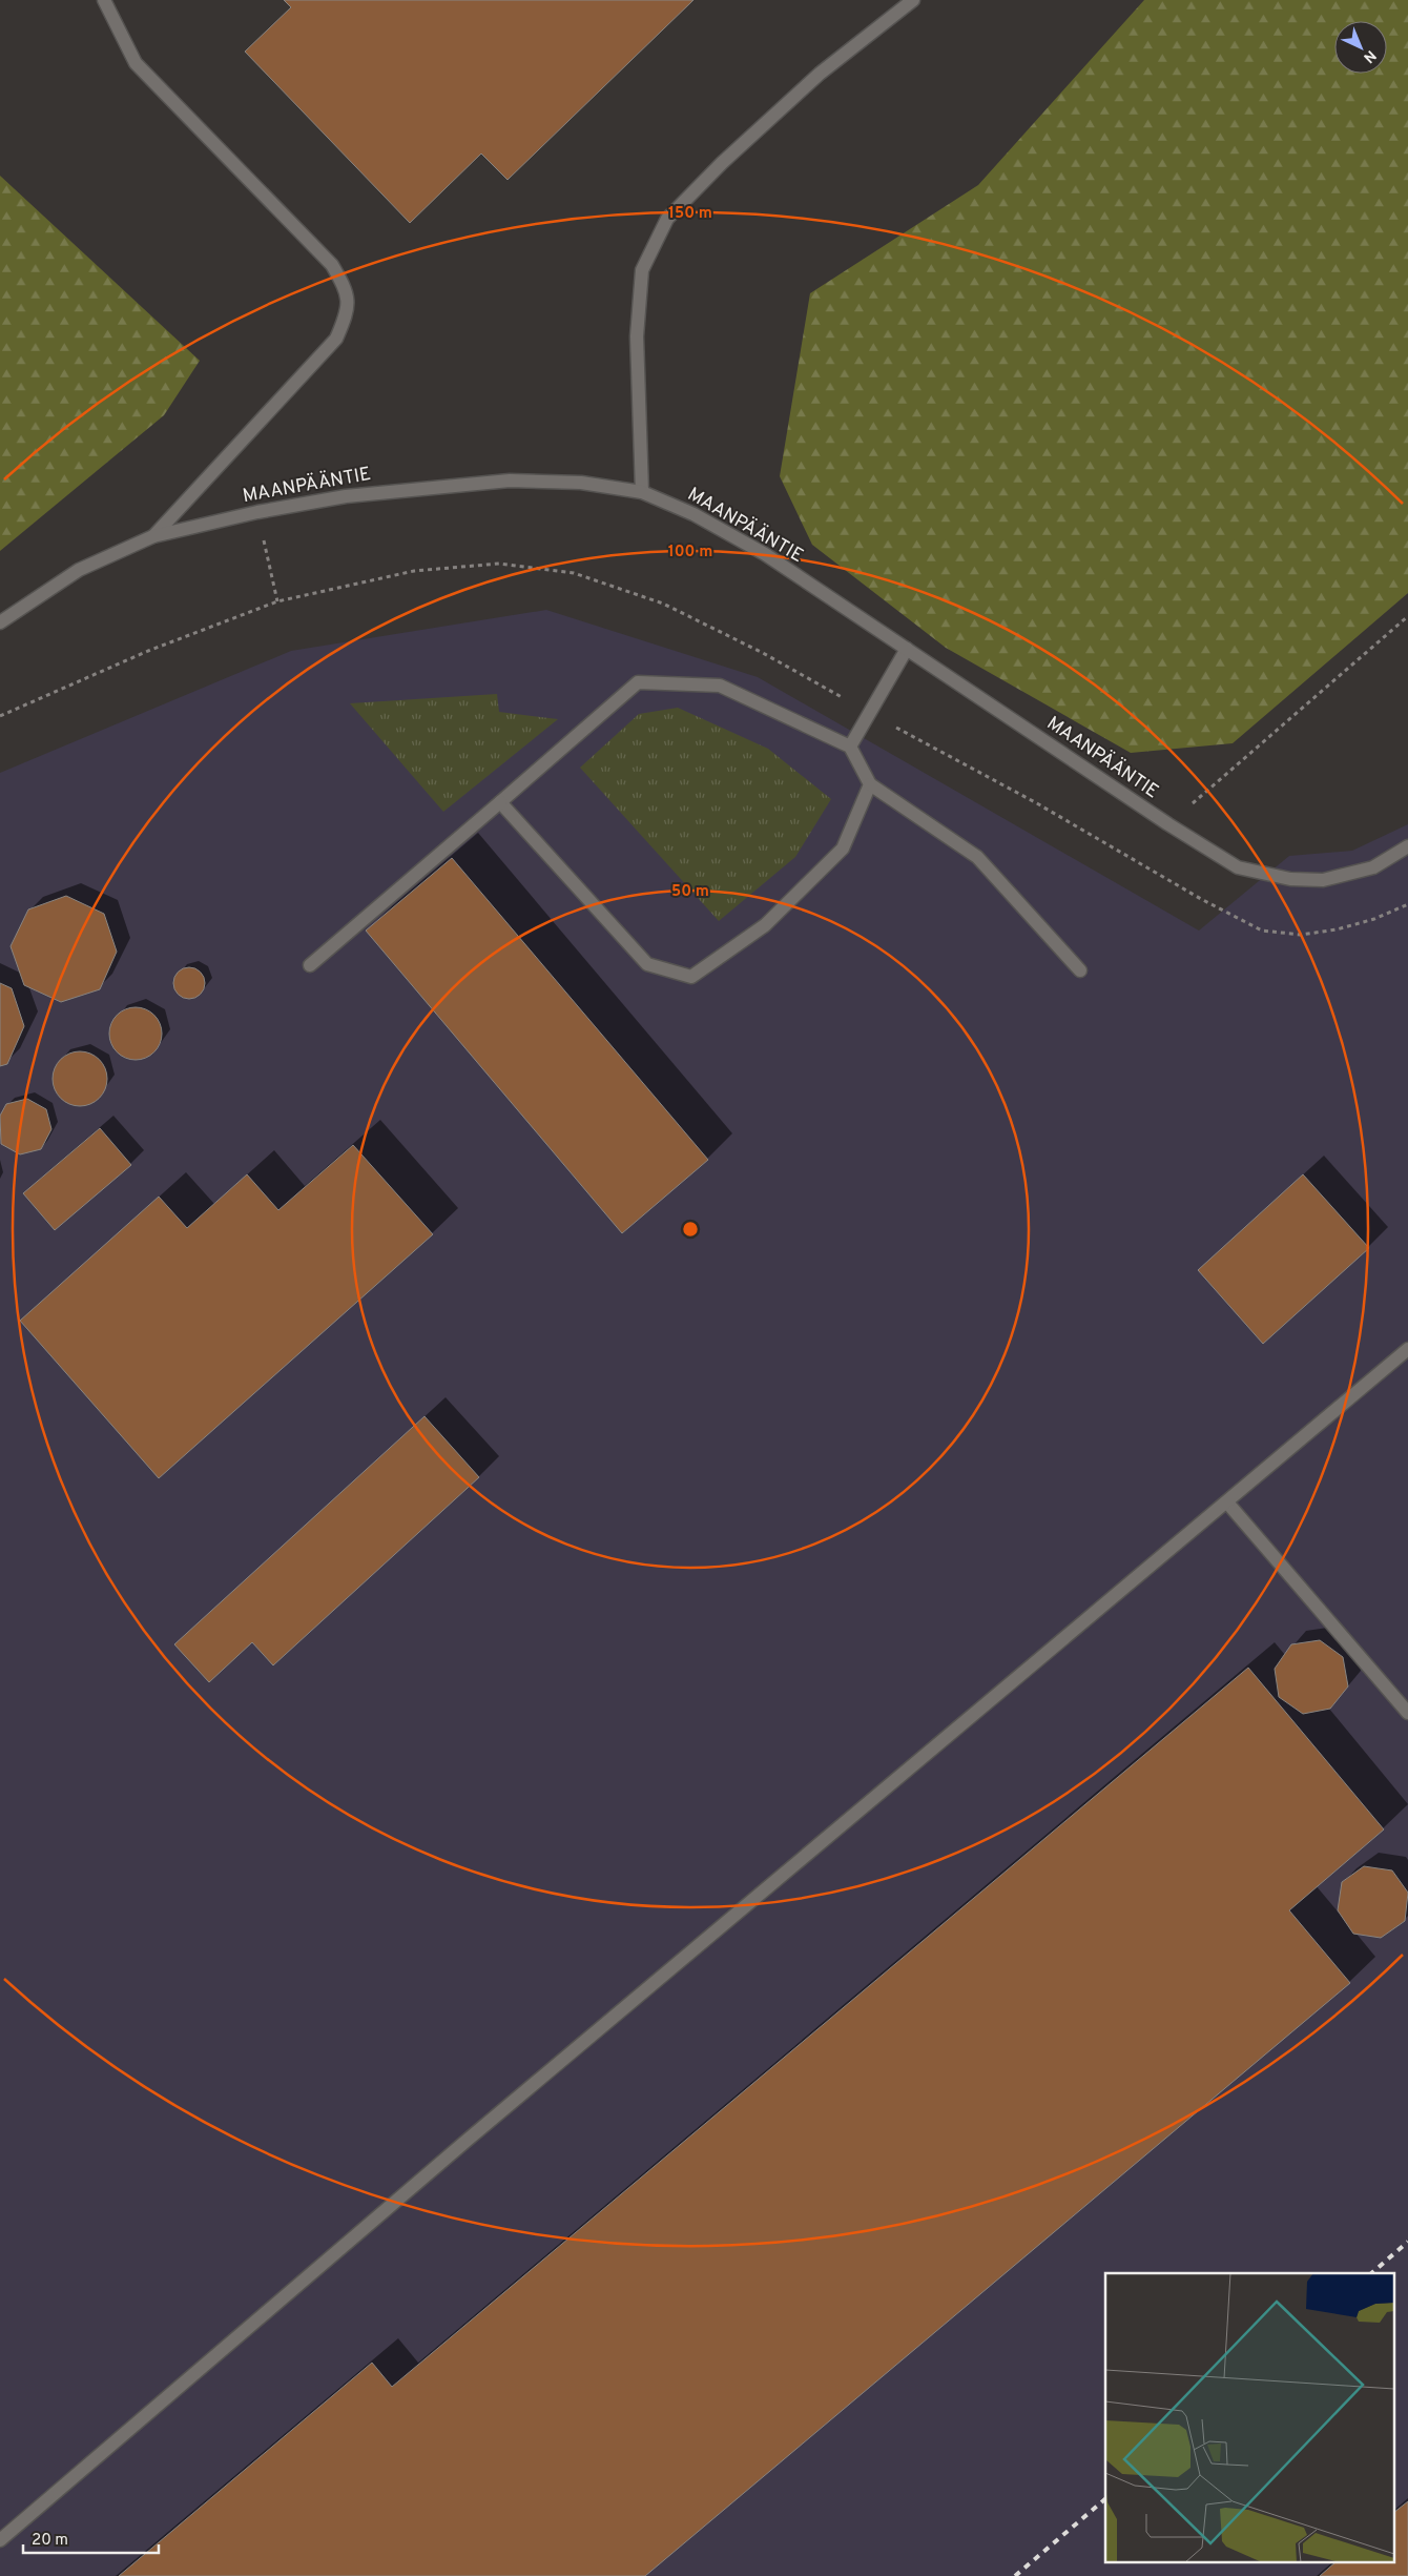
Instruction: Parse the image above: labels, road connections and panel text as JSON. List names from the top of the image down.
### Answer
{
  "streets": {
    "street": ["MAANPÄÄNTIE"]
  },
  "scale_bar": "20 m",
  "north": "bottom right",
  "rings": ["150 m", "100 m", "50 m"]
}
